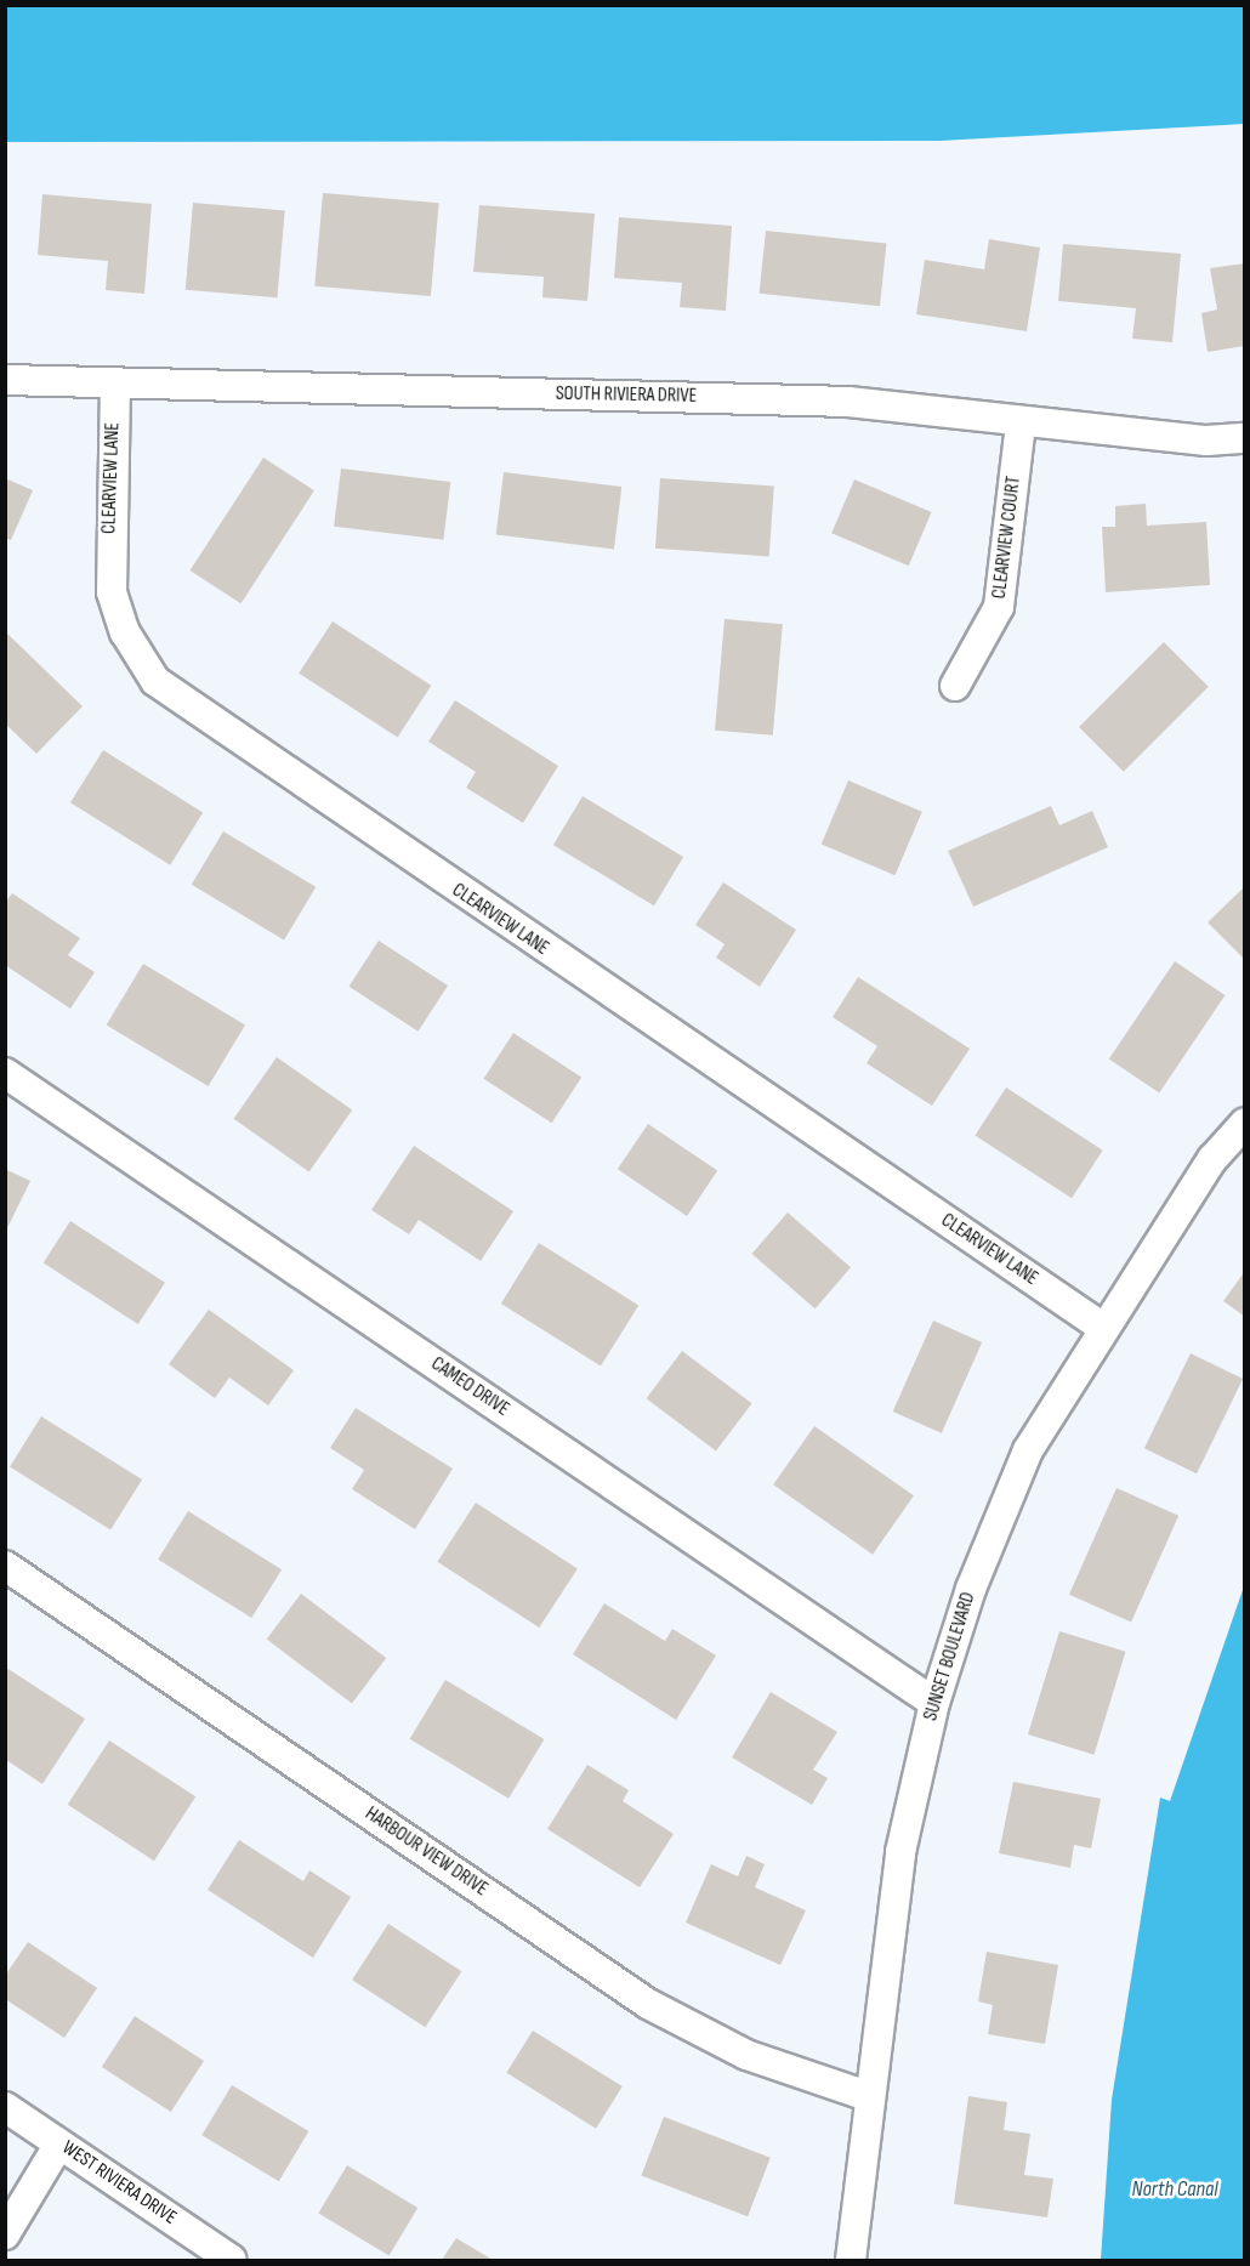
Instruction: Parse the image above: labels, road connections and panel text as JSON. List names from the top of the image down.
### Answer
{
  "streets": {
    "street": [
      "SOUTH RIVIERA DRIVE",
      "CLEARVIEW LANE",
      "CLEARVIEW COURT",
      "CAMEO DRIVE",
      "SUNSET BOULEVARD",
      "HARBOUR VIEW DRIVE",
      "WEST RIVIERA DRIVE"
    ]
  },
  "crossings": [
    ["SOUTH RIVIERA DRIVE", "CLEARVIEW LANE"],
    ["SOUTH RIVIERA DRIVE", "CLEARVIEW COURT"],
    ["CLEARVIEW LANE", "SUNSET BOULEVARD"],
    ["CAMEO DRIVE", "SUNSET BOULEVARD"],
    ["SUNSET BOULEVARD", "HARBOUR VIEW DRIVE"]
  ],
  "water": ["North Canal"]
}
